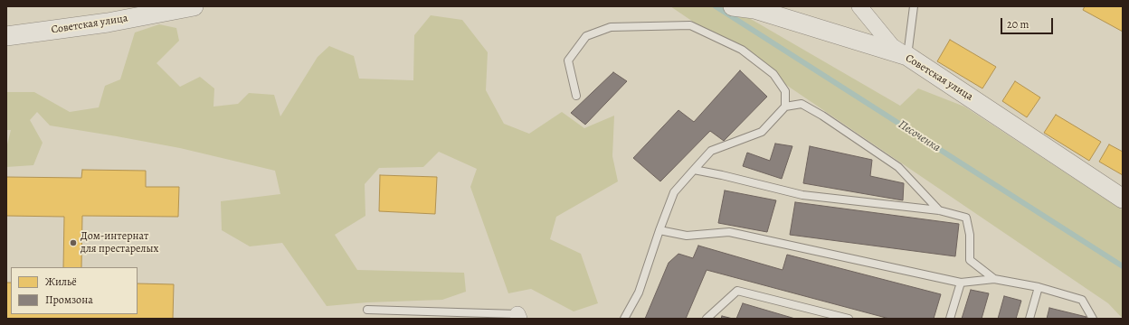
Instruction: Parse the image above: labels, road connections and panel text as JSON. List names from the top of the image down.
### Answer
{
  "streets": {
    "street": ["Советская улица"]
  },
  "water": ["Песоченка"],
  "places": ["Дом-интернат для престарелых"],
  "legend": ["Жильё", "Промзона"],
  "scale_bar": "20 m"
}
